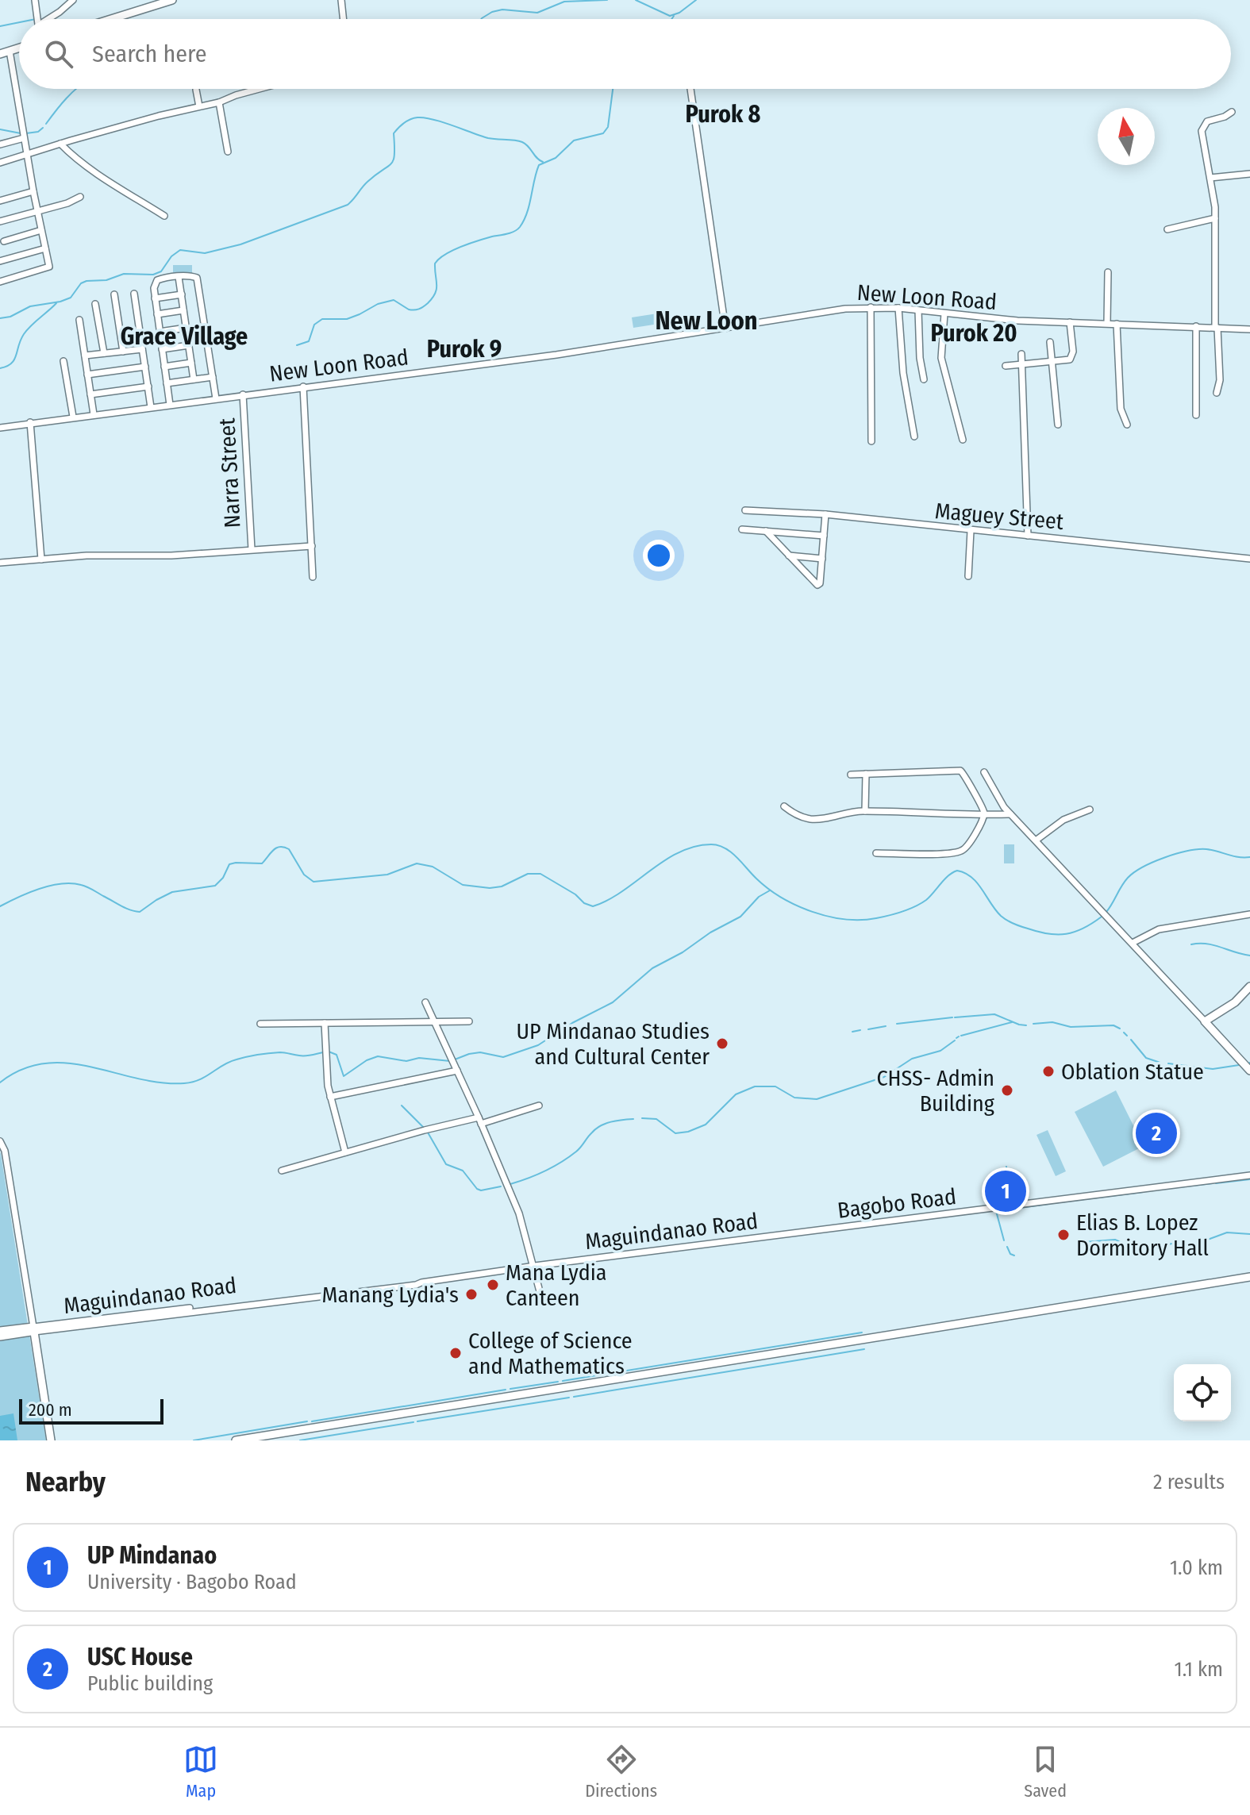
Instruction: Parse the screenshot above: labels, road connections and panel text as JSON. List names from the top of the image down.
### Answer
{
  "streets": {
    "street": [
      "New Loon Road",
      "Narra Street",
      "Maguey Street",
      "Bagobo Road",
      "Maguindanao Road"
    ]
  },
  "crossings": [
    ["New Loon Road", "Narra Street"],
    ["Bagobo Road", "Maguindanao Road"]
  ],
  "districts": [
    "Purok 8",
    "New Loon",
    "Purok 20",
    "Grace Village",
    "Purok 9"
  ],
  "places": [
    "UP Mindanao Studies and Cultural Center",
    "Oblation Statue",
    "CHSS- Admin Building",
    "Elias B. Lopez Dormitory Hall",
    "Mana Lydia Canteen",
    "Manang Lydia's",
    "College of Science and Mathematics"
  ],
  "scale_bar": "200 m",
  "north": "top",
  "page": {
    "search": "Search here",
    "pins": ["2", "1"],
    "scale": "200 m",
    "heading": ["Nearby", "2 results"],
    "list": [
      {
        "mark": "1",
        "name": "UP Mindanao",
        "note": "University · Bagobo Road",
        "value": "1.0 km"
      },
      {
        "mark": "2",
        "name": "USC House",
        "note": "Public building",
        "value": "1.1 km"
      }
    ],
    "nav": ["Map", "Directions", "Saved"]
  }
}
